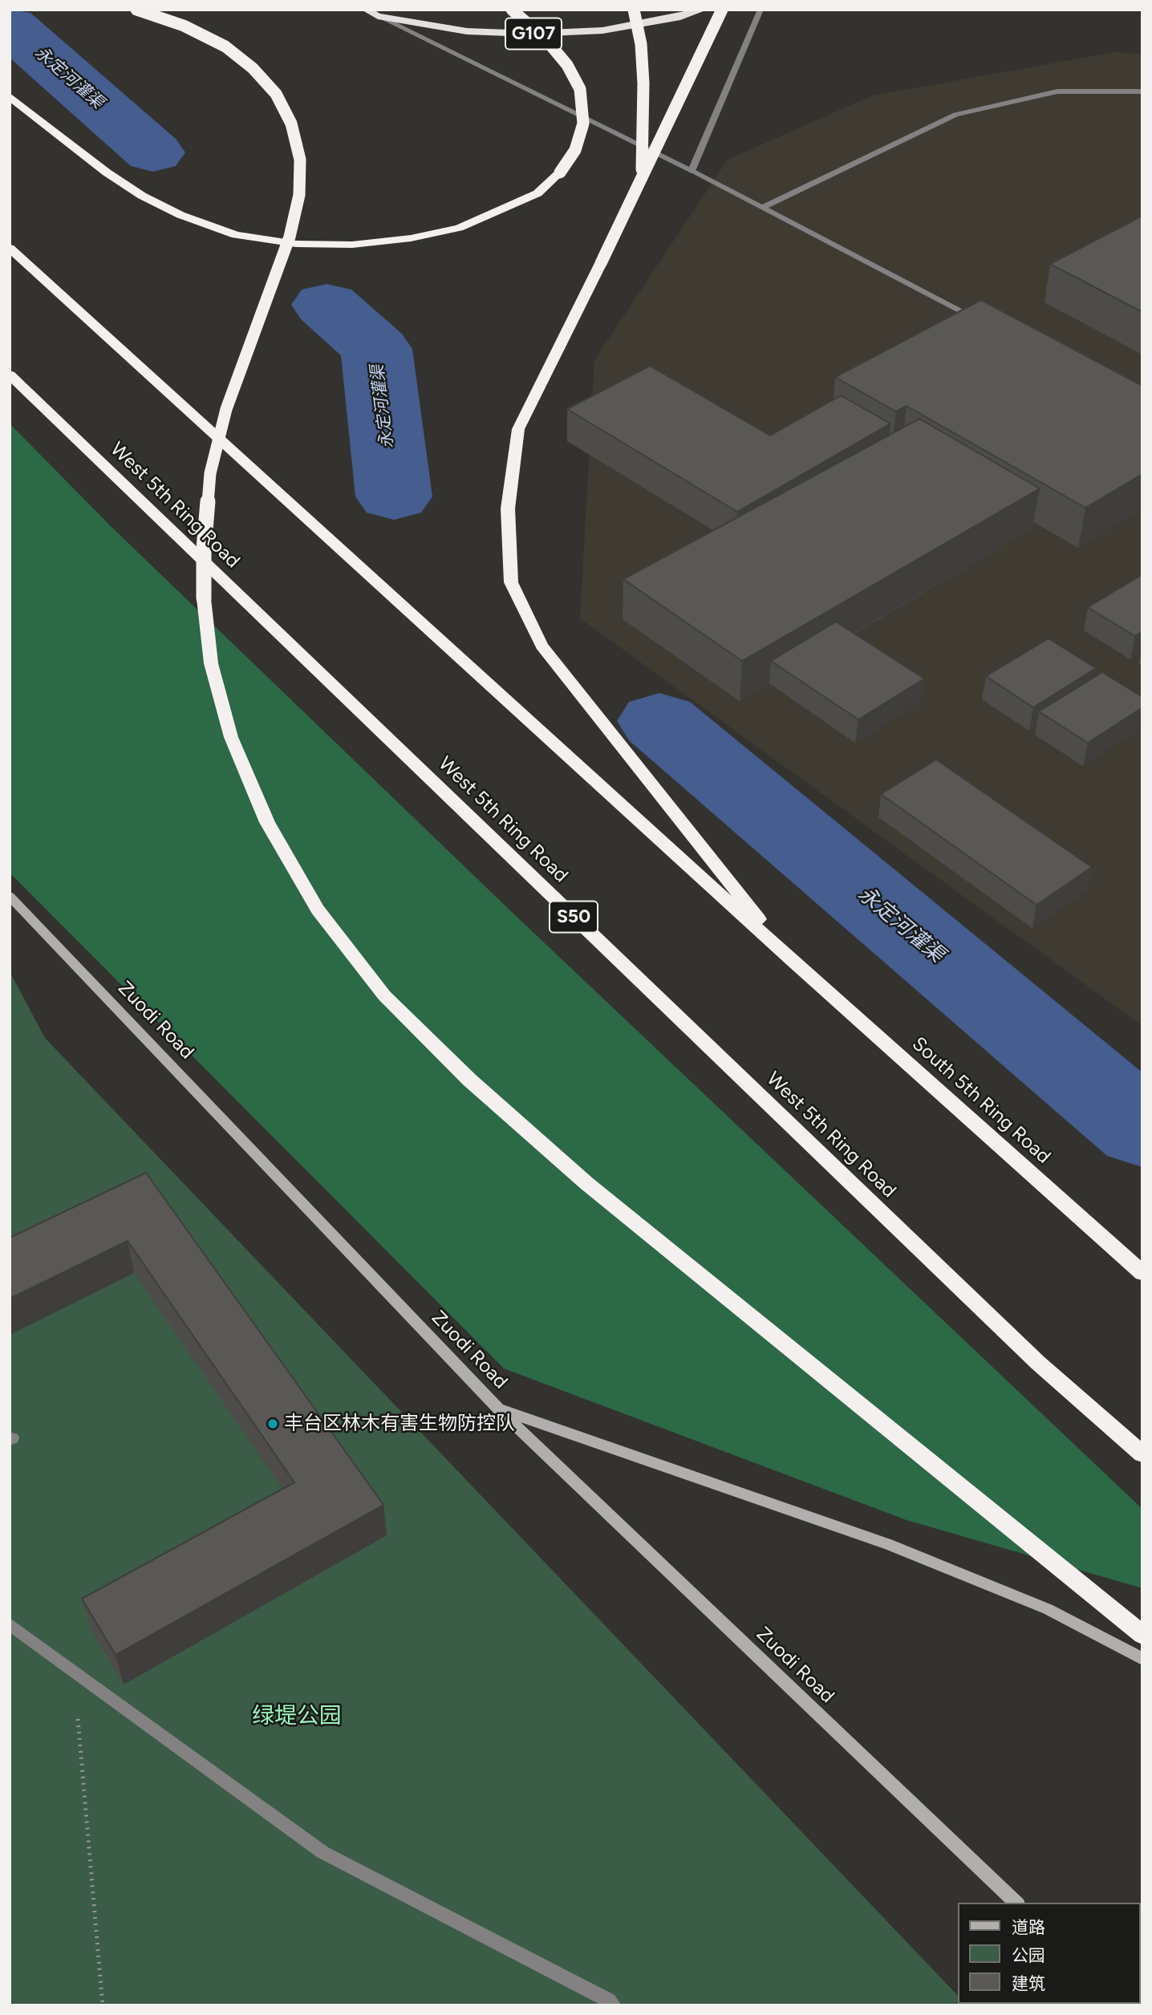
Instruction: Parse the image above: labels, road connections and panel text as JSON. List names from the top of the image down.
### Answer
{
  "streets": {
    "highway": [
      "G107",
      "West 5th Ring Road",
      "S50",
      "South 5th Ring Road"
    ],
    "main road": ["Zuodi Road"]
  },
  "water": ["永定河灌渠"],
  "parks": ["绿堤公园"],
  "places": ["丰台区林木有害生物防控队"],
  "legend": ["道路", "公园", "建筑"]
}
